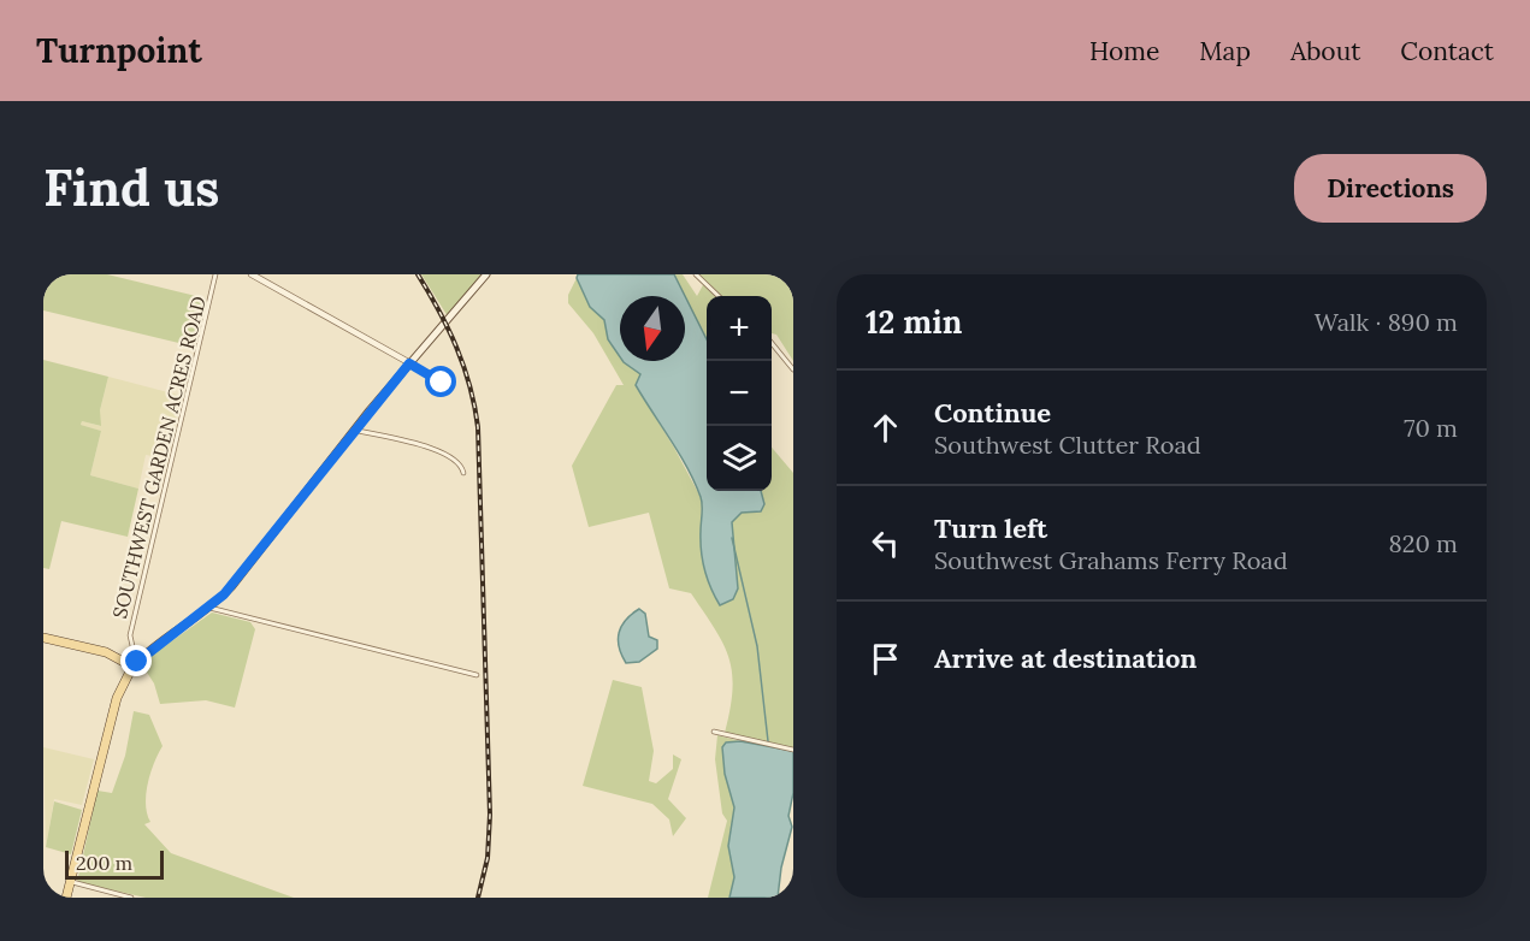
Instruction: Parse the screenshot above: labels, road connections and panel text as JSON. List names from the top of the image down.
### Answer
{
  "streets": {
    "street": ["SOUTHWEST GARDEN ACRES ROAD"]
  },
  "scale_bar": "200 m",
  "north": "bottom",
  "page": {
    "header": "Turnpoint",
    "nav": [
      "Home",
      "Map",
      "About",
      "Contact"
    ],
    "buttons": "Directions",
    "title": "Find us",
    "heading": ["12 min", "Walk · 890 m"],
    "map_buttons": ["+", "−"],
    "list": [
      ["Continue", "Southwest Clutter Road", "70 m"],
      ["Turn left", "Southwest Grahams Ferry Road", "820 m"],
      "Arrive at destination"
    ],
    "scale": "200 m"
  }
}
